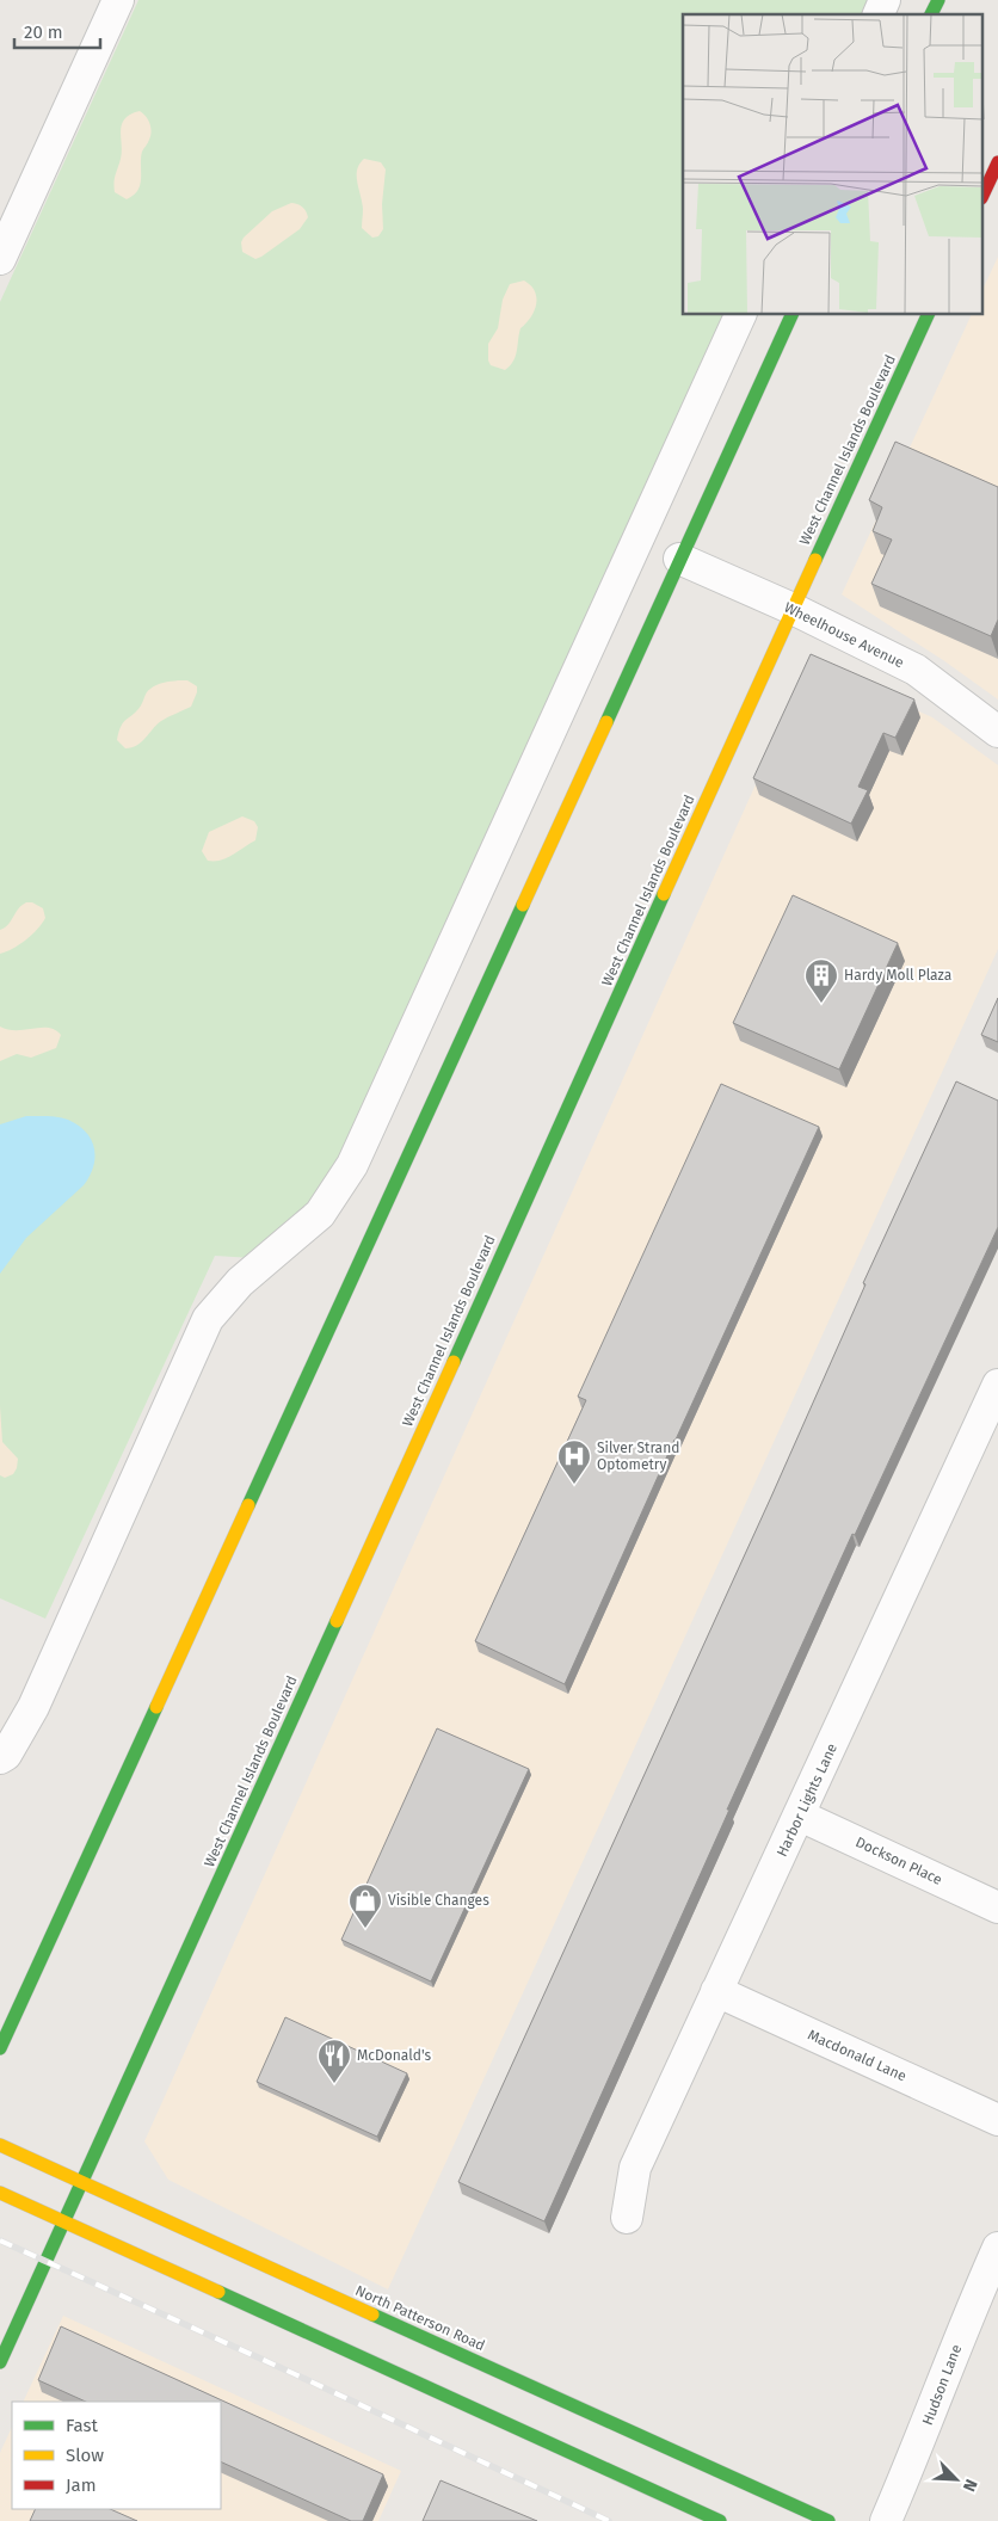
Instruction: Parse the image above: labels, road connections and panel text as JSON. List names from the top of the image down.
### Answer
{
  "streets": {
    "main road": ["West Channel Islands Boulevard", "North Patterson Road"],
    "street": [
      "Wheelhouse Avenue",
      "Harbor Lights Lane",
      "Dockson Place",
      "Macdonald Lane",
      "Hudson Lane"
    ]
  },
  "crossings": [
    ["West Channel Islands Boulevard", "Wheelhouse Avenue"],
    ["West Channel Islands Boulevard", "North Patterson Road"],
    ["Harbor Lights Lane", "Dockson Place"],
    ["Harbor Lights Lane", "Macdonald Lane"]
  ],
  "places": {
    "building": ["Hardy Moll Plaza"],
    "hospital": ["Silver Strand Optometry"],
    "shop": ["Visible Changes"],
    "restaurant": ["McDonald's"]
  },
  "legend": ["Fast", "Slow", "Jam"],
  "scale_bar": "20 m",
  "north": "bottom right"
}
